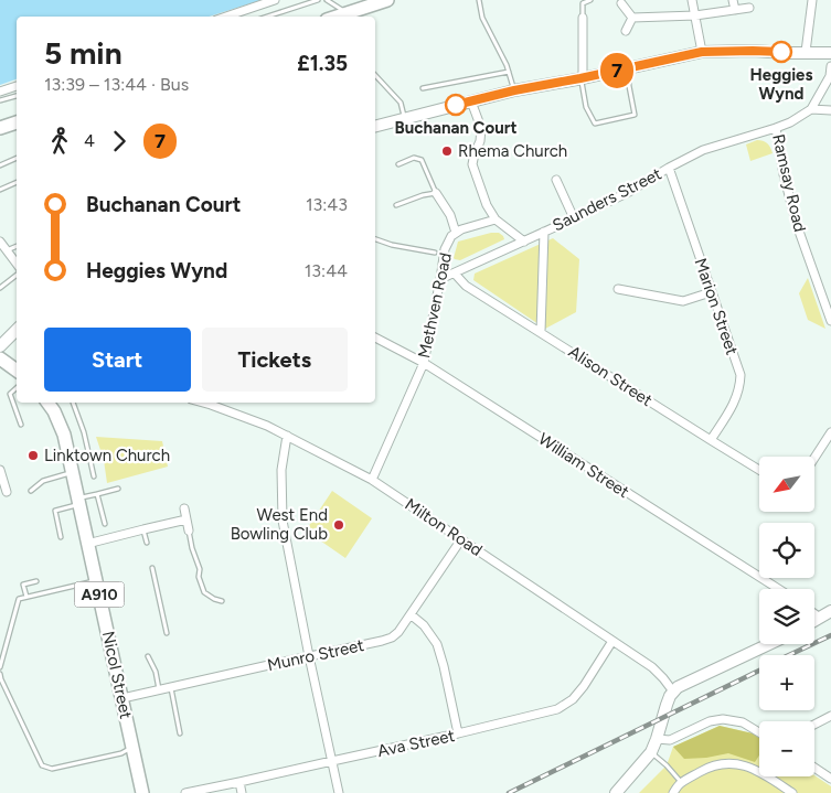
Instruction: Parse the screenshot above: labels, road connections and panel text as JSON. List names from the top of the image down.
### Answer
{
  "streets": {
    "main road": ["A910", "Nicol Street"],
    "street": [
      "Ramsay Road",
      "Saunders Street",
      "Methven Road",
      "Marion Street",
      "Alison Street",
      "William Street",
      "Milton Road",
      "Munro Street",
      "Ava Street"
    ]
  },
  "crossings": [
    ["Ramsay Road", "Saunders Street"],
    ["Saunders Street", "Methven Road"],
    ["Saunders Street", "Marion Street"],
    ["Saunders Street", "Alison Street"],
    ["Methven Road", "William Street"],
    ["Methven Road", "Milton Road"],
    ["Marion Street", "Alison Street"],
    ["Milton Road", "Munro Street"],
    ["Milton Road", "Ava Street"],
    ["Munro Street", "Nicol Street"]
  ],
  "places": [
    "Heggies Wynd",
    "Buchanan Court",
    "Rhema Church",
    "Linktown Church",
    "West End Bowling Club"
  ],
  "lines": ["bus line 7"],
  "north": "bottom left",
  "page": {
    "on_map": "7",
    "heading": ["5 min", "13:39 – 13:44 · Bus", "£1.35"],
    "legs": ["4", "7"],
    "list": [
      {
        "name": "Buchanan Court",
        "value": "13:43"
      },
      {
        "name": "Heggies Wynd",
        "value": "13:44"
      }
    ],
    "buttons": ["Start", "Tickets"],
    "map_buttons": ["+", "−"]
  }
}
